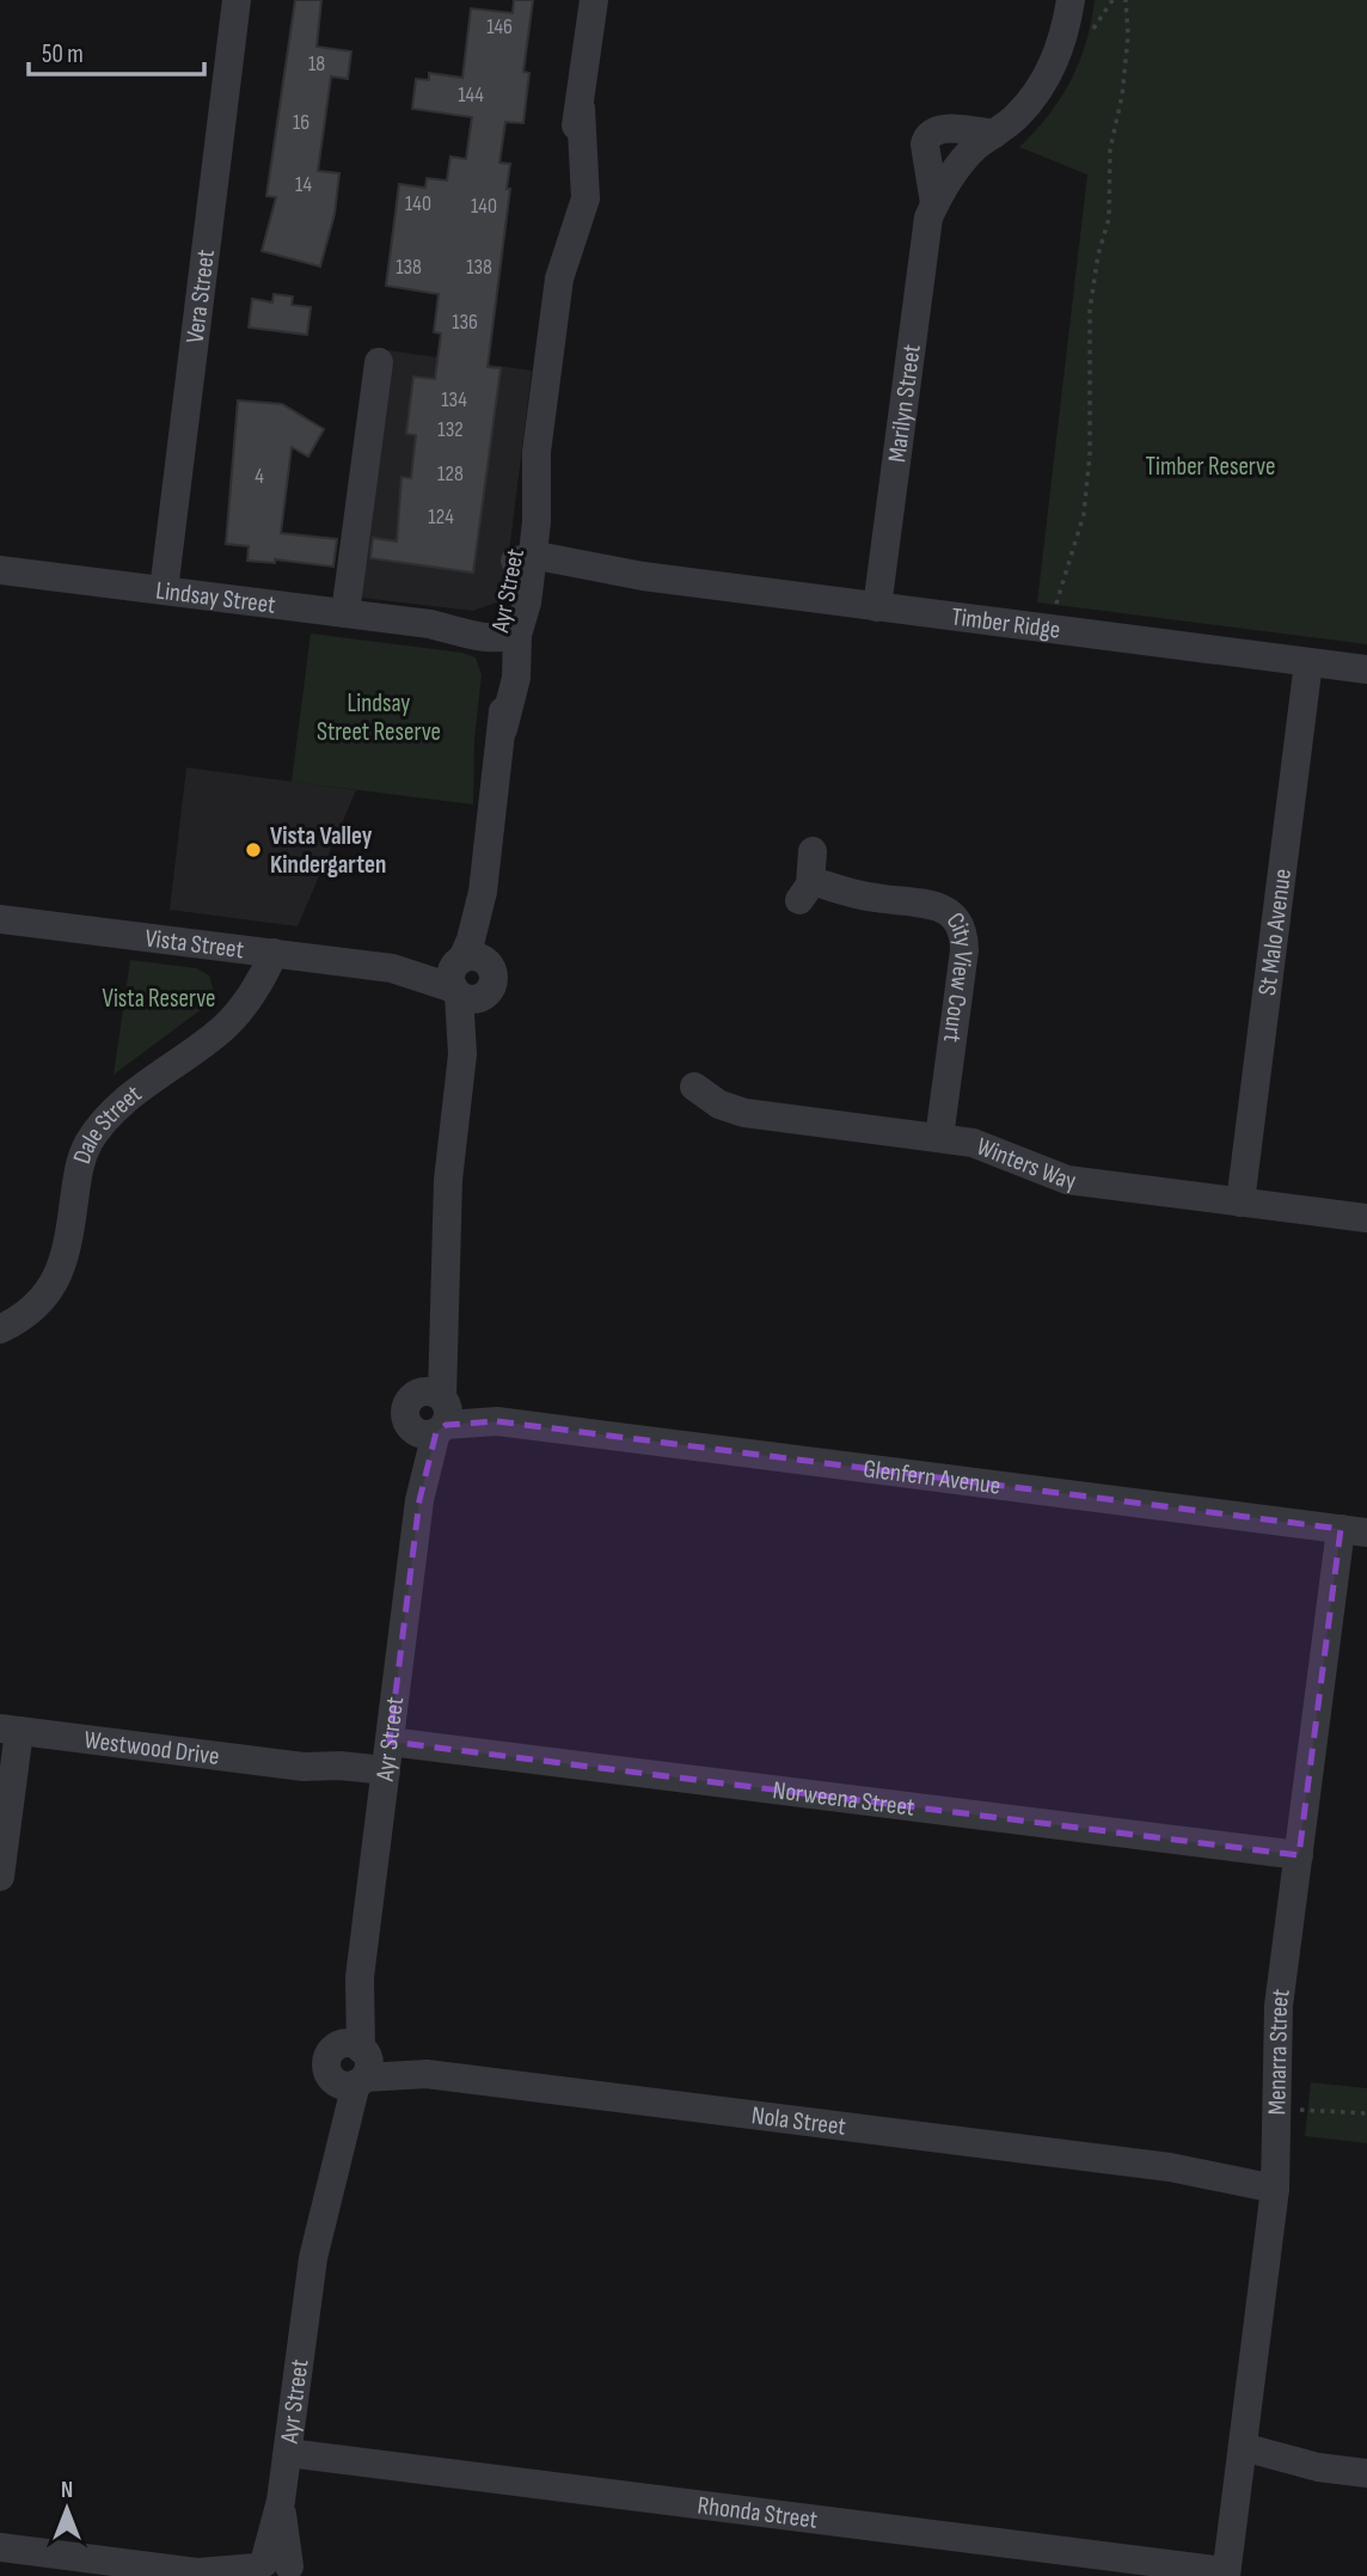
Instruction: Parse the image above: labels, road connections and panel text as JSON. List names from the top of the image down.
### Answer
{
  "streets": {
    "street": [
      "Vera Street",
      "Marilyn Street",
      "Ayr Street",
      "Lindsay Street",
      "Timber Ridge",
      "St Malo Avenue",
      "Vista Street",
      "City View Court",
      "Dale Street",
      "Winters Way",
      "Glenfern Avenue",
      "Westwood Drive",
      "Norweena Street",
      "Menarra Street",
      "Nola Street",
      "Rhonda Street"
    ]
  },
  "crossings": [
    ["Vera Street", "Lindsay Street"],
    ["Marilyn Street", "Timber Ridge"],
    ["Ayr Street", "Lindsay Street"],
    ["Ayr Street", "Timber Ridge"],
    ["Ayr Street", "Vista Street"],
    ["Ayr Street", "Glenfern Avenue"],
    ["Ayr Street", "Westwood Drive"],
    ["Ayr Street", "Norweena Street"],
    ["Ayr Street", "Nola Street"],
    ["Ayr Street", "Rhonda Street"],
    ["Timber Ridge", "St Malo Avenue"],
    ["St Malo Avenue", "Winters Way"],
    ["Vista Street", "Dale Street"],
    ["City View Court", "Winters Way"],
    ["Glenfern Avenue", "Menarra Street"],
    ["Norweena Street", "Menarra Street"],
    ["Menarra Street", "Nola Street"],
    ["Menarra Street", "Rhonda Street"]
  ],
  "parks": ["Timber Reserve", "Lindsay Street Reserve", "Vista Reserve"],
  "places": ["Vista Valley Kindergarten"],
  "house_numbers": [
    "146",
    "18",
    "144",
    "16",
    "14",
    "140",
    "140",
    "138",
    "138",
    "136",
    "134",
    "132",
    "128",
    "4",
    "124"
  ],
  "scale_bar": "50 m",
  "north": "top"
}
